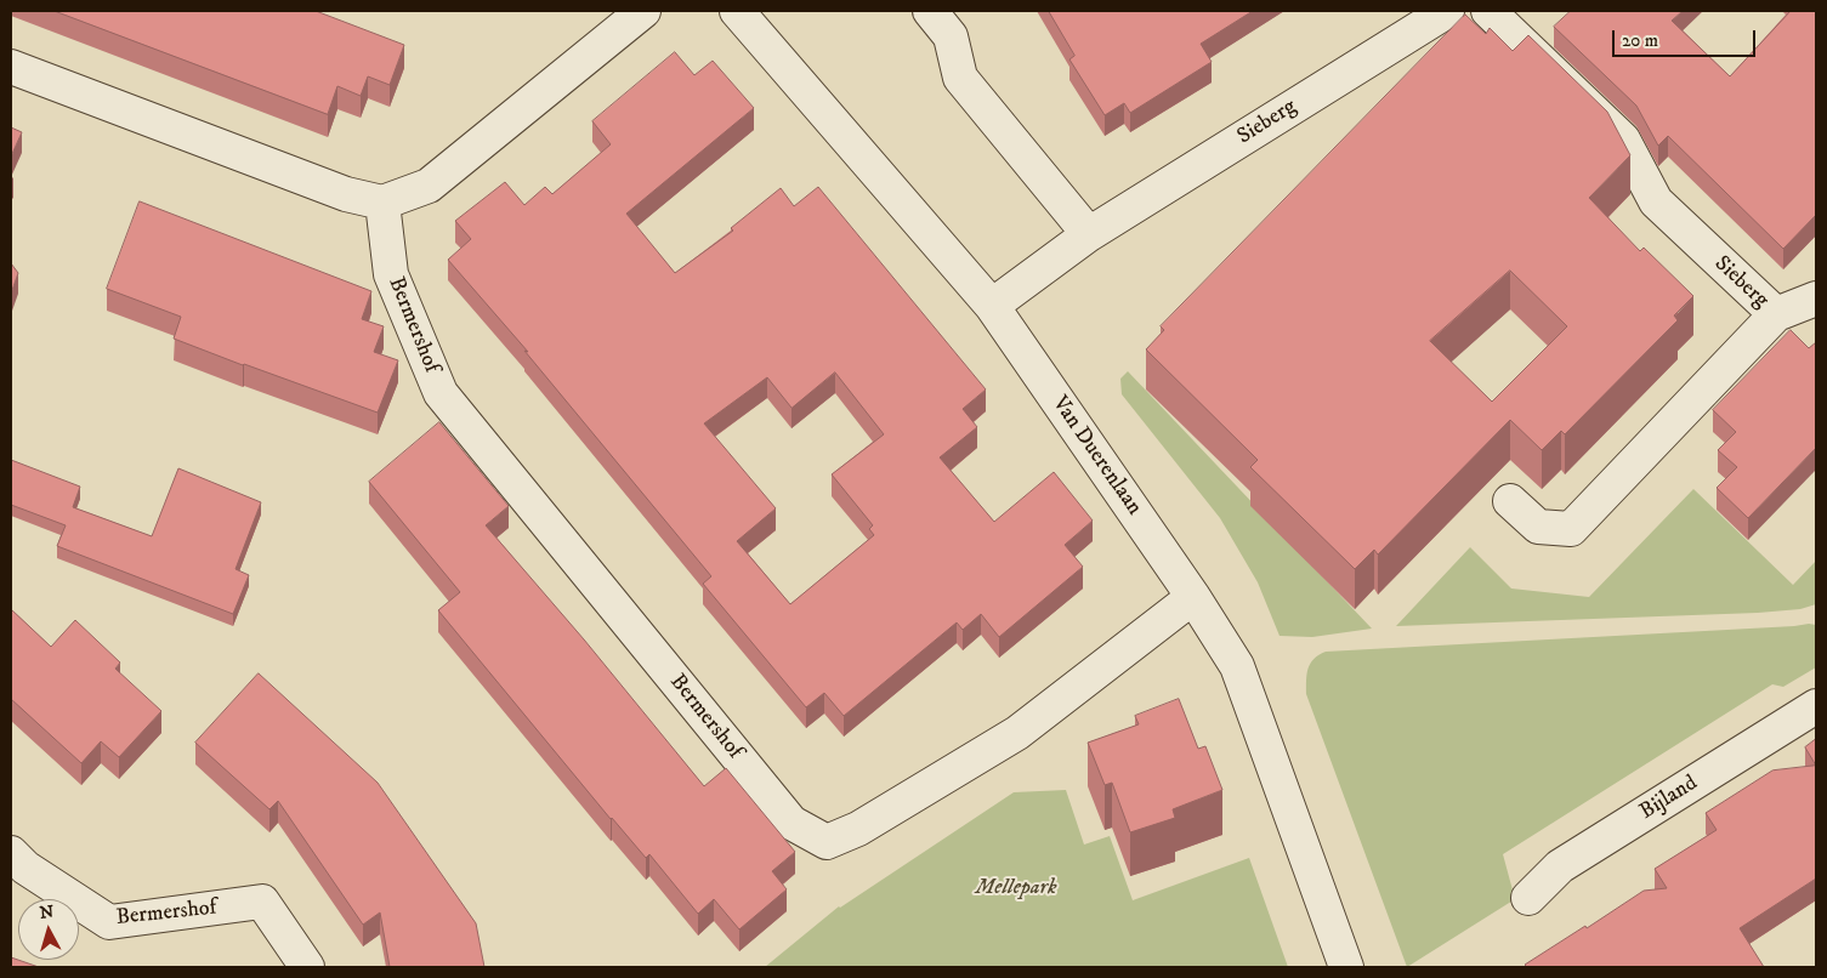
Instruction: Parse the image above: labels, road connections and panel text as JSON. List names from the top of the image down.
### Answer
{
  "streets": {
    "street": [
      "Sieberg",
      "Bermershof",
      "Van Duerenlaan",
      "Bijland"
    ]
  },
  "crossings": [
    ["Sieberg", "Van Duerenlaan"],
    ["Bermershof", "Van Duerenlaan"]
  ],
  "parks": ["Mellepark"],
  "scale_bar": "20 m",
  "north": "top"
}
